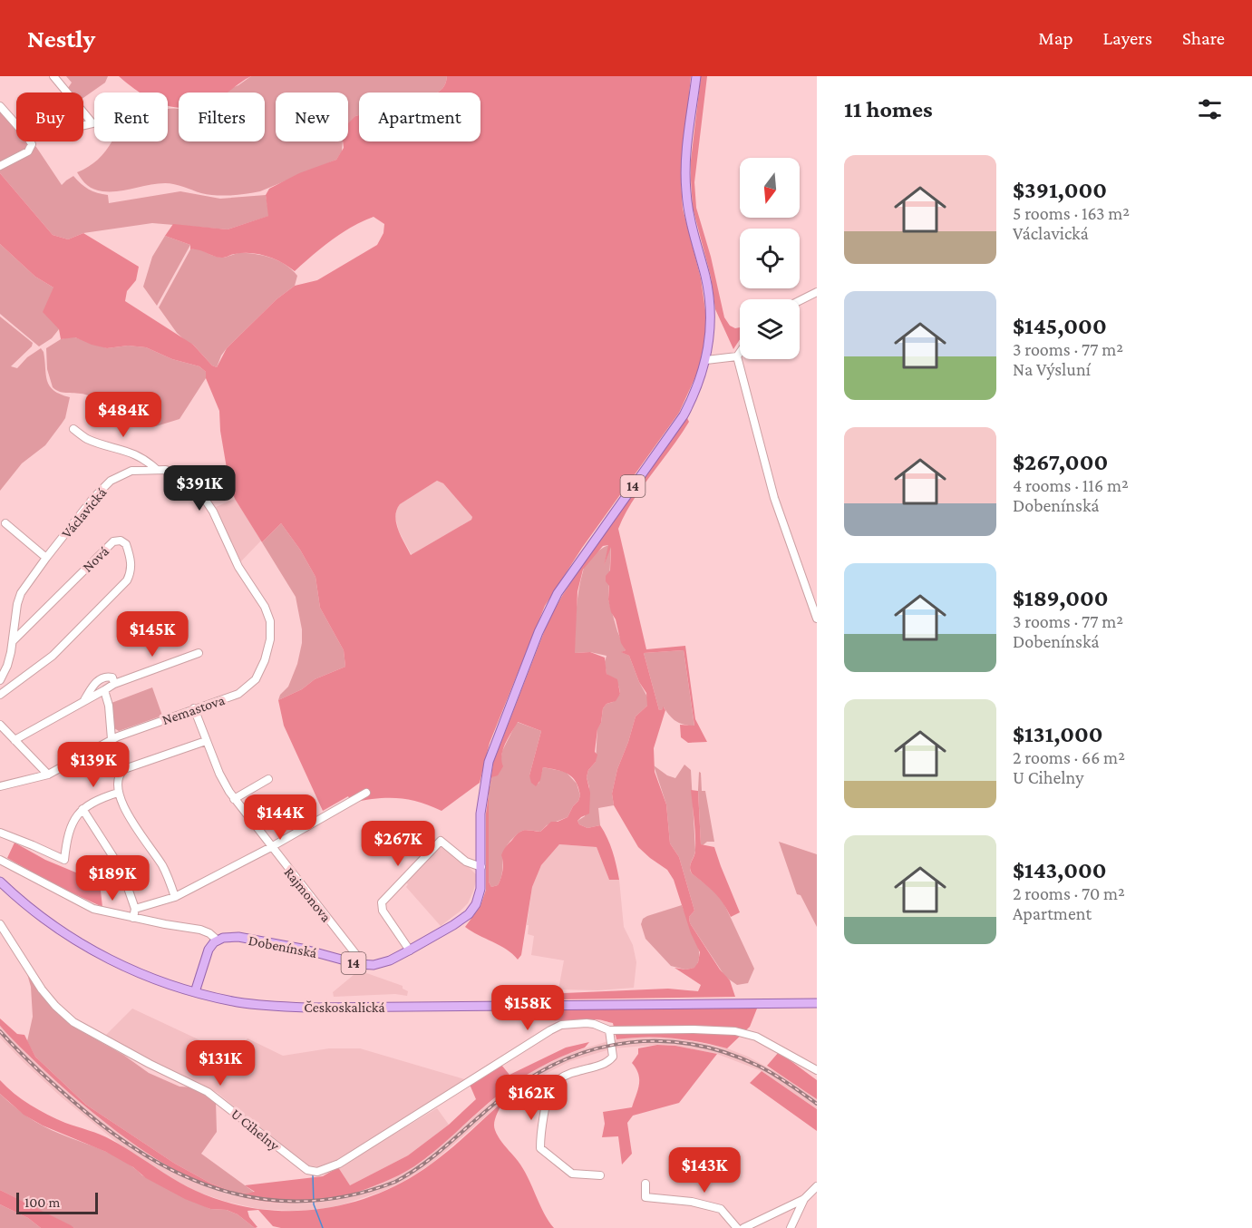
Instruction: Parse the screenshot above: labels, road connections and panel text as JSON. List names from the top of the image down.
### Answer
{
  "streets": {
    "main road": ["14", "Dobenínská", "Českoskalická"],
    "street": [
      "Václavická",
      "Nová",
      "Nemastova",
      "Rajmonova",
      "U Cihelny"
    ]
  },
  "crossings": [
    ["14", "Dobenínská"],
    ["Václavická", "Nová"],
    ["Václavická", "Nemastova"],
    ["Nemastova", "Rajmonova"],
    ["Rajmonova", "Dobenínská"]
  ],
  "scale_bar": "100 m",
  "north": "bottom",
  "page": {
    "header": "Nestly",
    "nav": ["Map", "Layers", "Share"],
    "heading": "11 homes",
    "chip": [
      "Buy",
      "Rent",
      "Filters",
      "New",
      "Apartment"
    ],
    "list": [
      {
        "name": "$391,000",
        "note": "5 rooms · 163 m² · Václavická"
      },
      {
        "name": "$145,000",
        "note": "3 rooms · 77 m² · Na Výsluní"
      },
      {
        "name": "$267,000",
        "note": "4 rooms · 116 m² · Dobenínská"
      },
      {
        "name": "$189,000",
        "note": "3 rooms · 77 m² · Dobenínská"
      },
      {
        "name": "$131,000",
        "note": "2 rooms · 66 m² · U Cihelny"
      },
      {
        "name": "$143,000",
        "note": "2 rooms · 70 m² · Apartment"
      }
    ],
    "price": [
      "$484K",
      "$391K",
      "$145K",
      "$139K",
      "$144K",
      "$267K",
      "$189K",
      "$158K",
      "$131K",
      "$162K",
      "$143K"
    ],
    "scale": "100 m"
  }
}
